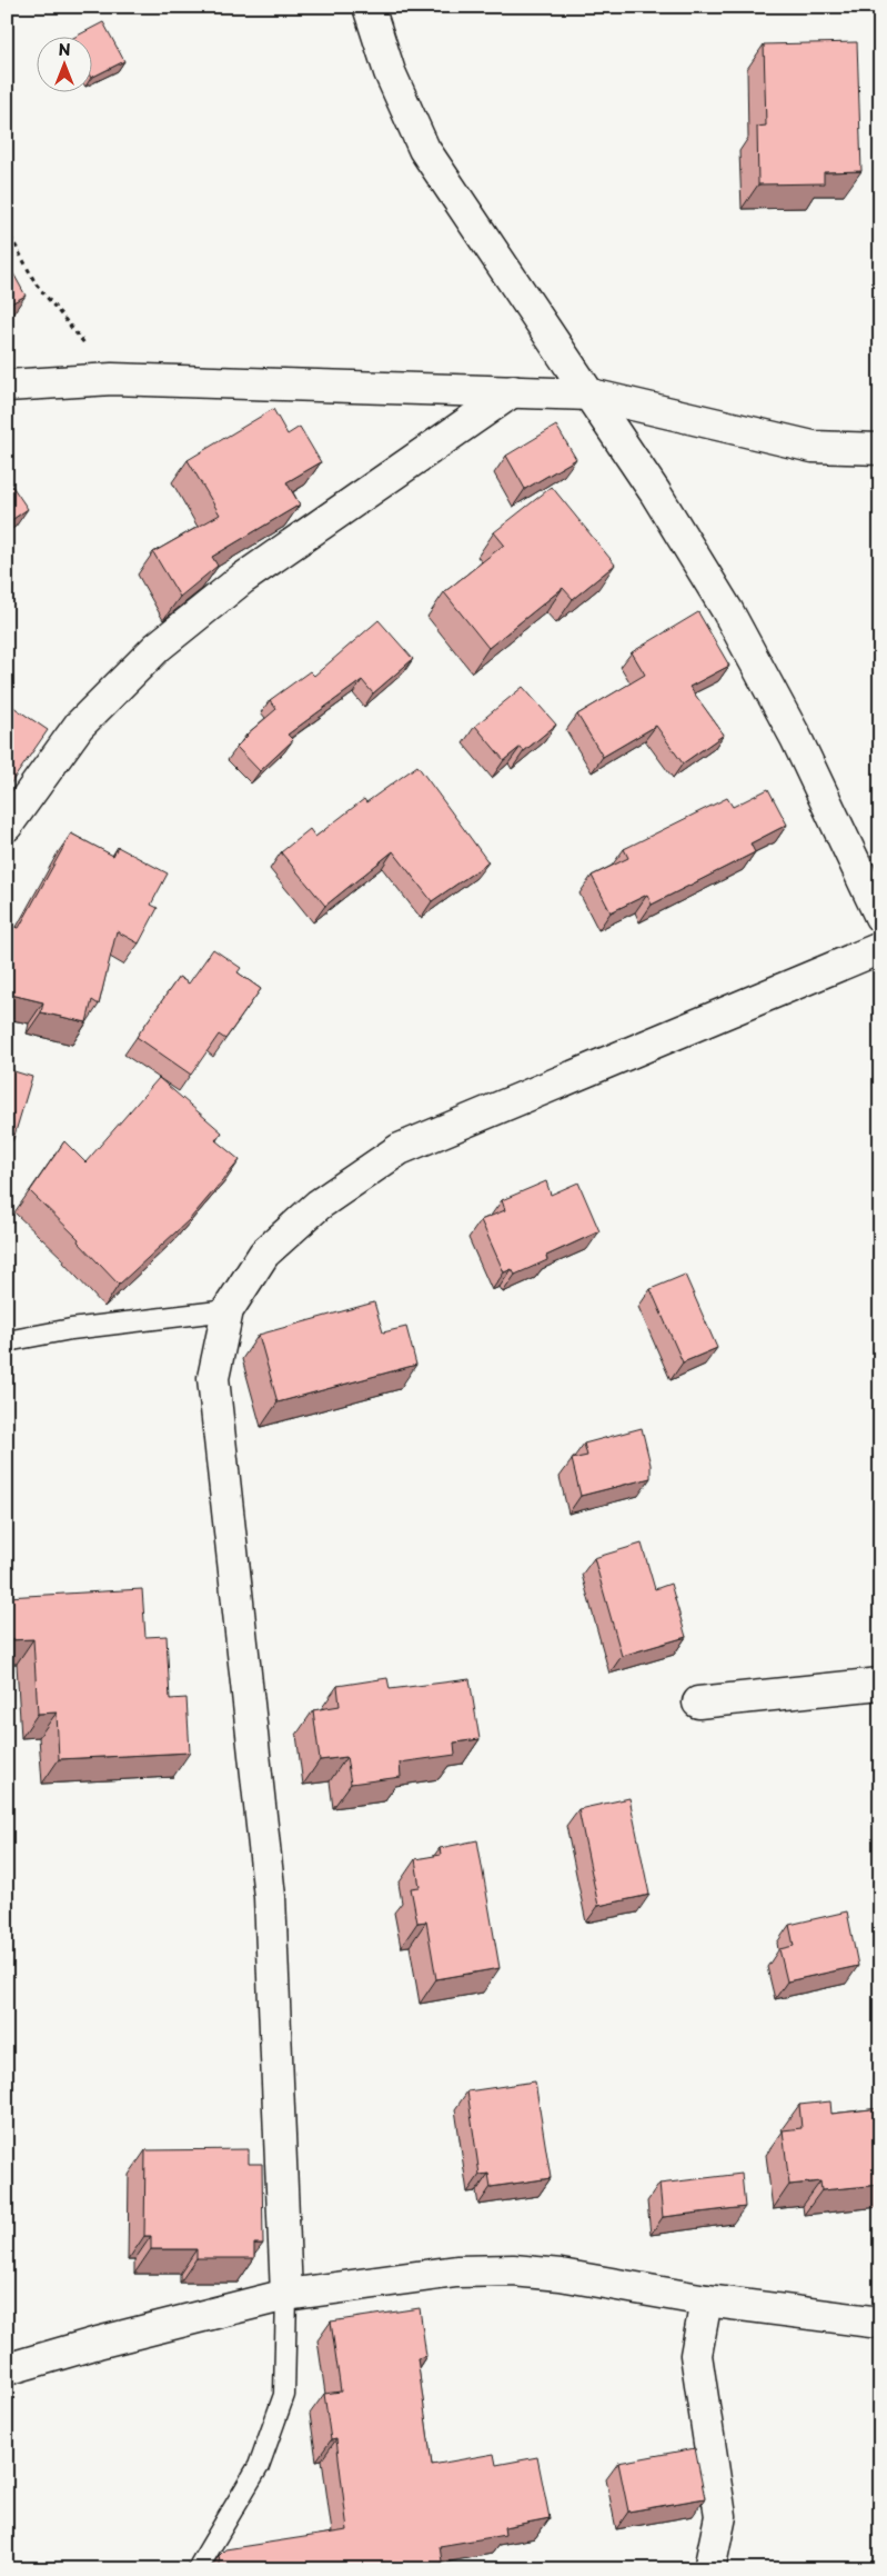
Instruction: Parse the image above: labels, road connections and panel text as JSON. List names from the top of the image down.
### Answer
{
  "north": "top"
}
